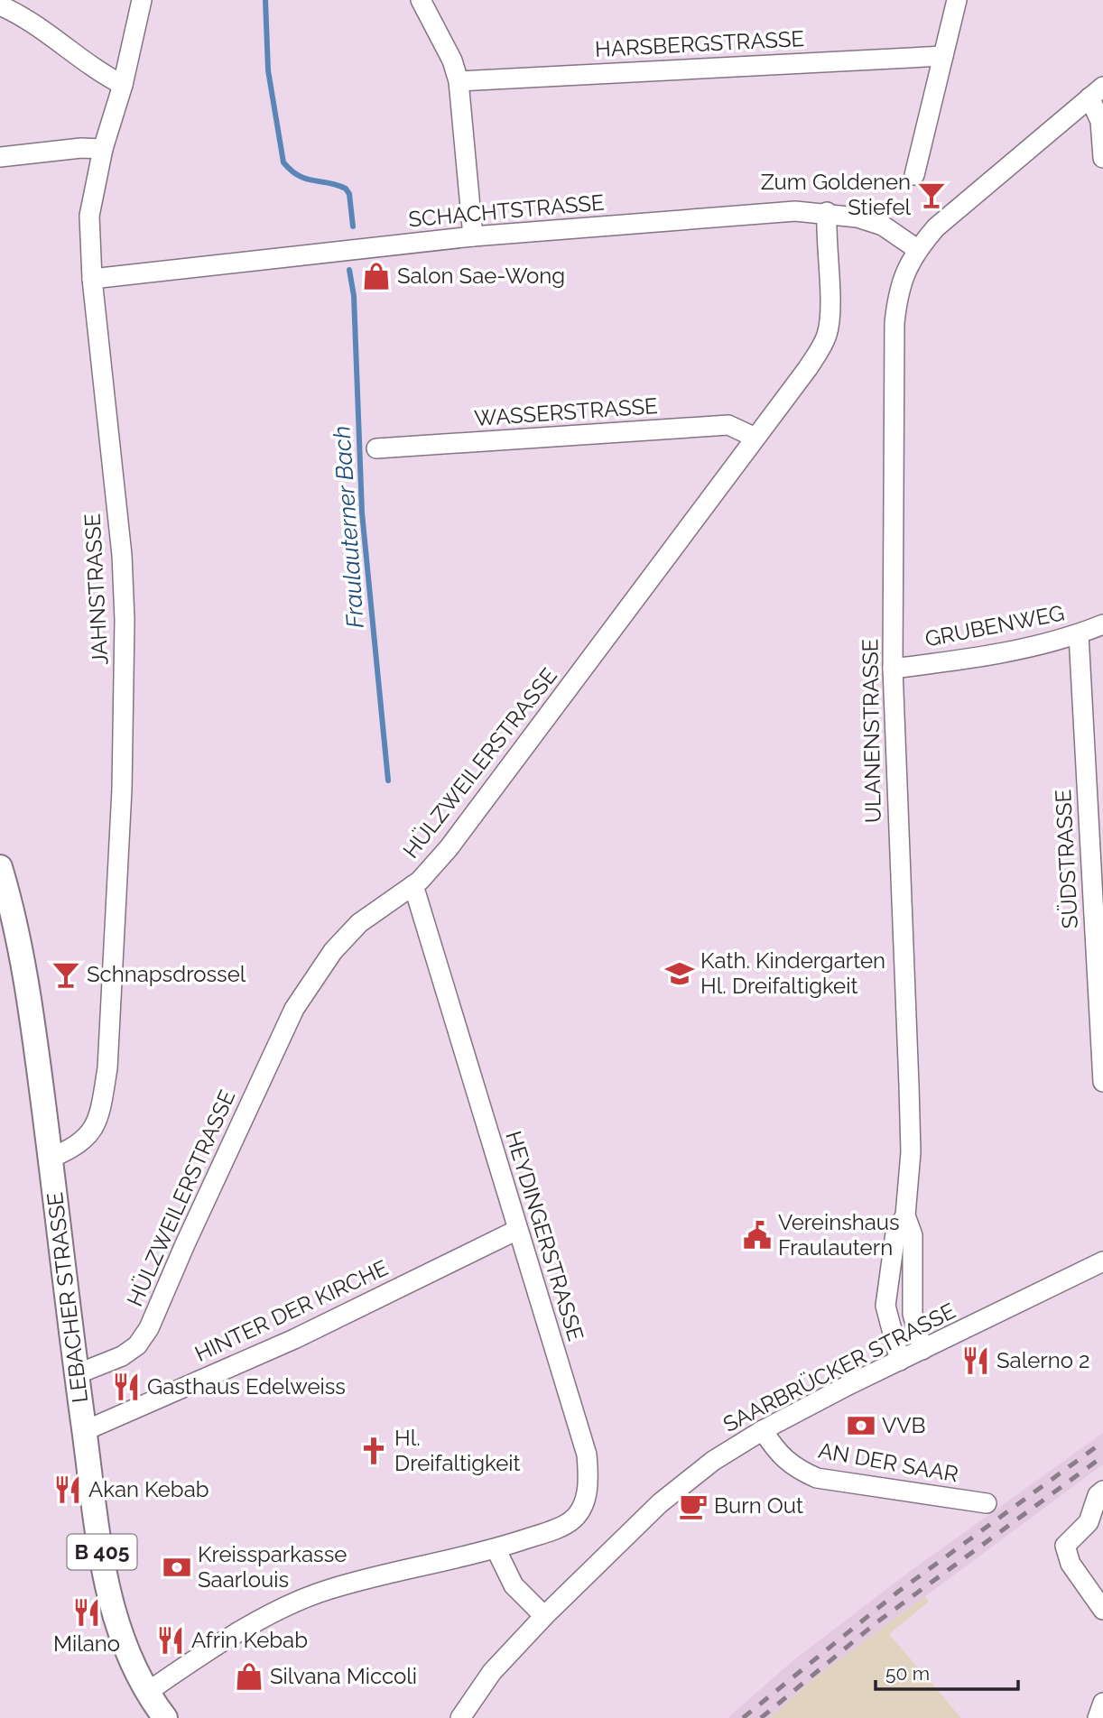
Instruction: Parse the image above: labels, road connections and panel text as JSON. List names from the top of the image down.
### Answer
{
  "streets": {
    "main road": ["LEBACHER STRASSE", "B 405"],
    "street": [
      "HARSBERGSTRASSE",
      "SCHACHTSTRASSE",
      "WASSERSTRASSE",
      "JAHNSTRASSE",
      "GRUBENWEG",
      "ULANENSTRASSE",
      "HÜLZWEILERSTRASSE",
      "SÜDSTRASSE",
      "HEYDINGERSTRASSE",
      "HINTER DER KIRCHE",
      "SAARBRÜCKER STRASSE",
      "AN DER SAAR"
    ]
  },
  "crossings": [
    ["SCHACHTSTRASSE", "JAHNSTRASSE"],
    ["SCHACHTSTRASSE", "ULANENSTRASSE"],
    ["SCHACHTSTRASSE", "HÜLZWEILERSTRASSE"],
    ["WASSERSTRASSE", "HÜLZWEILERSTRASSE"],
    ["JAHNSTRASSE", "LEBACHER STRASSE"],
    ["GRUBENWEG", "ULANENSTRASSE"],
    ["GRUBENWEG", "SÜDSTRASSE"],
    ["ULANENSTRASSE", "SAARBRÜCKER STRASSE"],
    ["HÜLZWEILERSTRASSE", "HEYDINGERSTRASSE"],
    ["HÜLZWEILERSTRASSE", "LEBACHER STRASSE"],
    ["HEYDINGERSTRASSE", "LEBACHER STRASSE"],
    ["HEYDINGERSTRASSE", "HINTER DER KIRCHE"],
    ["LEBACHER STRASSE", "HINTER DER KIRCHE"],
    ["SAARBRÜCKER STRASSE", "AN DER SAAR"]
  ],
  "water": ["Fraulauterner Bach"],
  "places": {
    "bar": ["Zum Goldenen Stiefel", "Schnapsdrossel"],
    "shop": ["Salon Sae-Wong", "Silvana Miccoli"],
    "school or university": ["Kath. Kindergarten Hl. Dreifaltigkeit"],
    "public building": ["Vereinshaus Fraulautern"],
    "restaurant": [
      "Salerno 2",
      "Gasthaus Edelweiss",
      "Akan Kebab",
      "Milano",
      "Afrin Kebab"
    ],
    "bank": ["VVB", "Kreissparkasse Saarlouis"],
    "church": ["Hl. Dreifaltigkeit"],
    "cafe": ["Burn Out"]
  },
  "scale_bar": "50 m"
}
